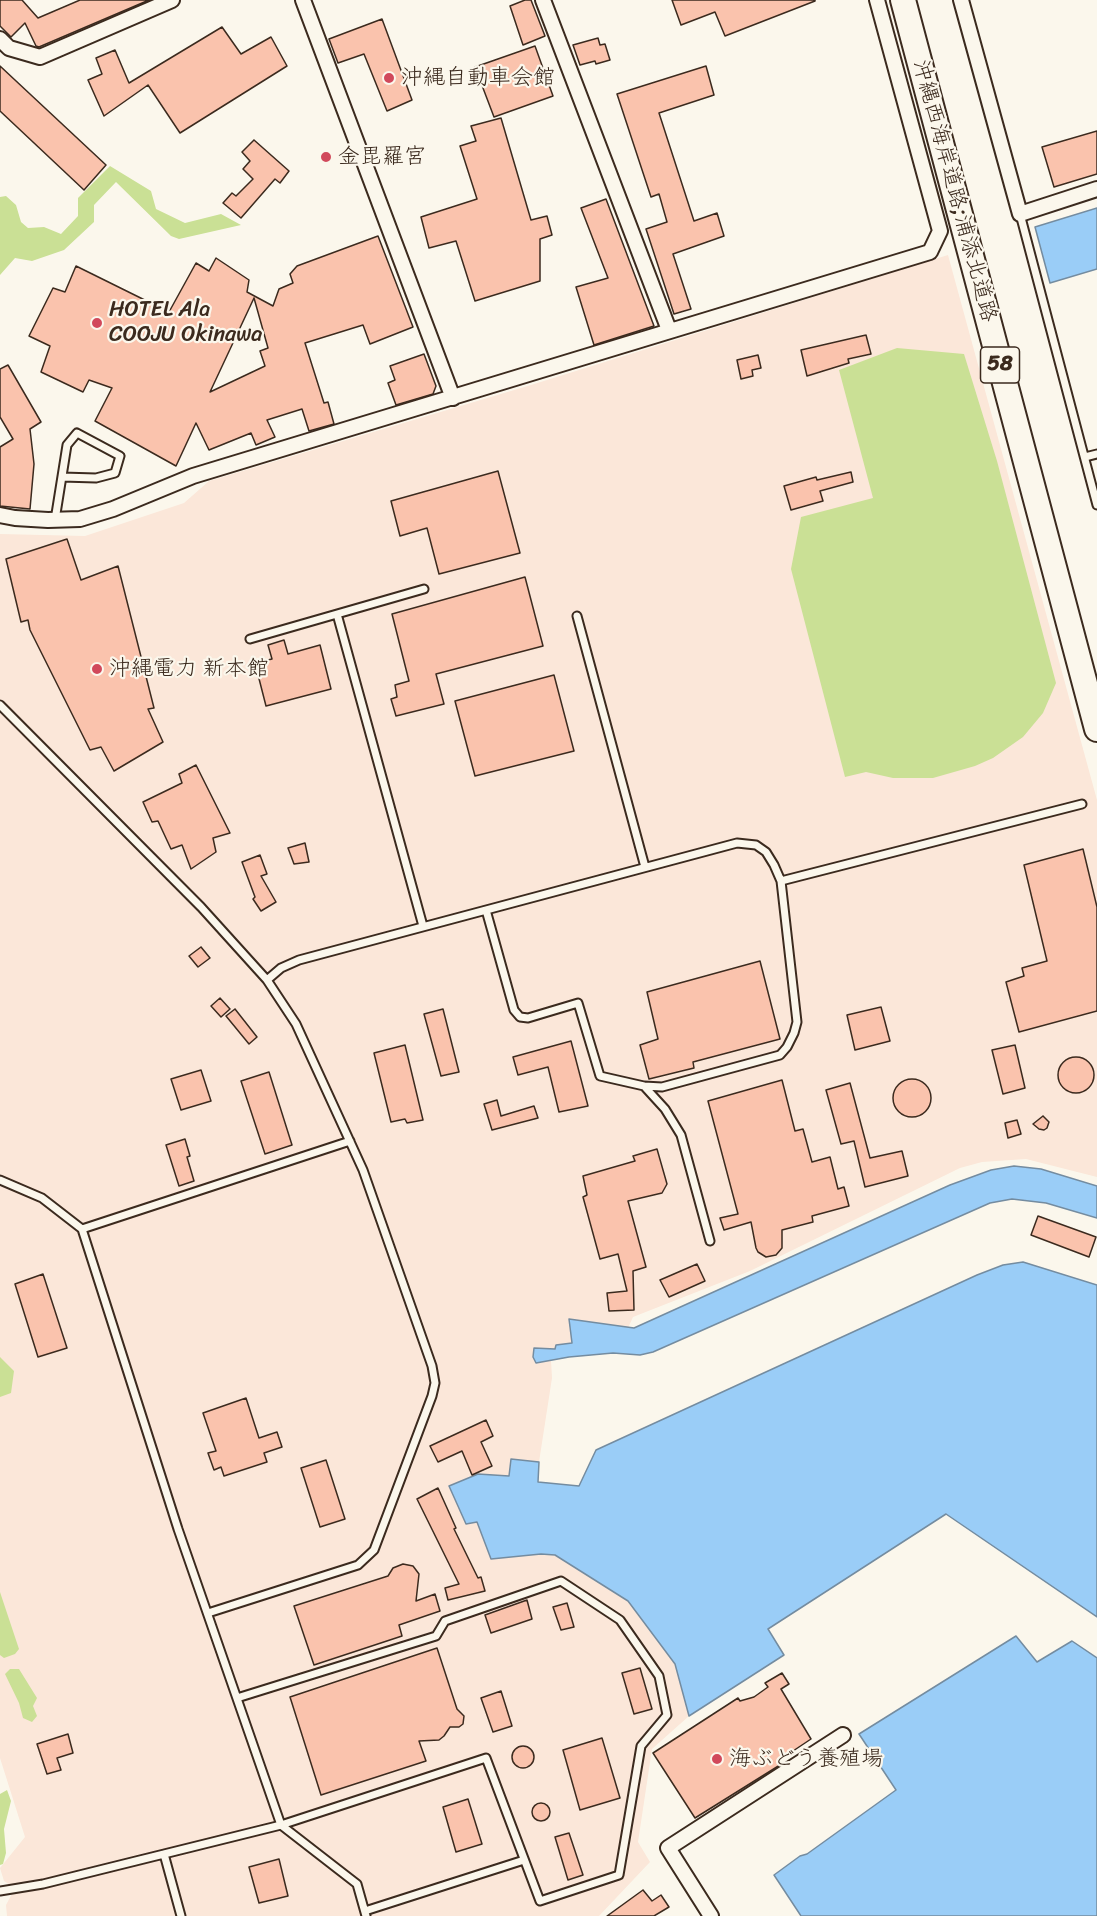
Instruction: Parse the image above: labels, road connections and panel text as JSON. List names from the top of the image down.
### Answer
{
  "streets": {
    "highway": ["沖縄西海岸道路;浦添北道路", "58"]
  },
  "places": [
    "沖縄自動車会館",
    "金毘羅宮",
    "HOTEL Ala COOJU Okinawa",
    "沖縄電力 新本館",
    "海ぶどう養殖場"
  ]
}
